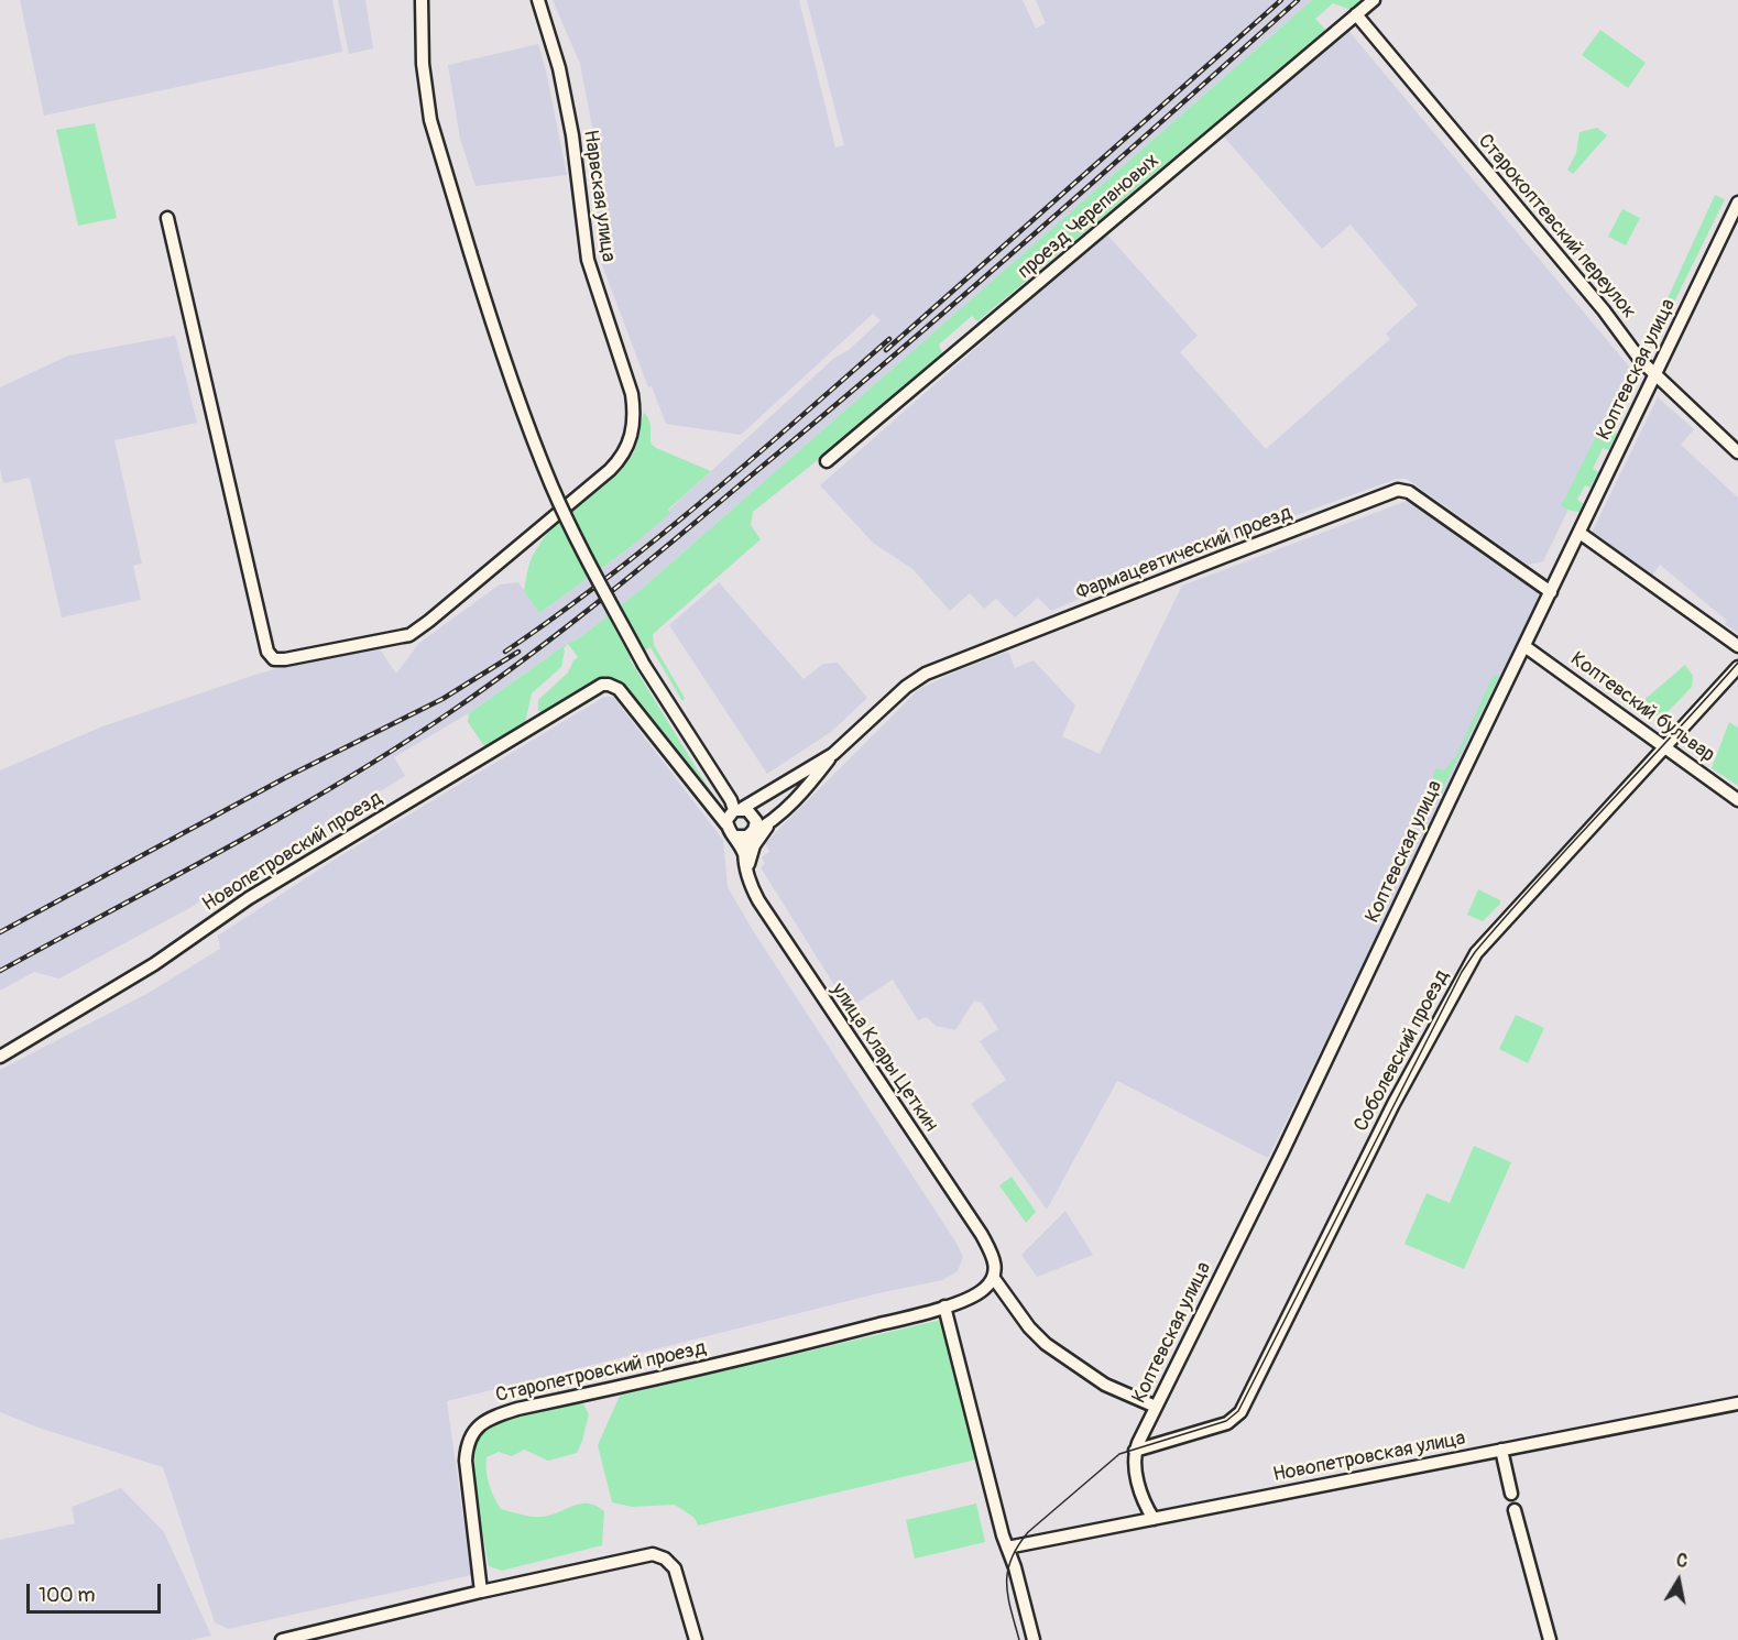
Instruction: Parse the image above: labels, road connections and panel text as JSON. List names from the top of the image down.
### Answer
{
  "streets": {
    "street": [
      "Нарвская улица",
      "проезд Черепановых",
      "Старокоптевский переулок",
      "Коптевская улица",
      "Фармацевтический проезд",
      "Коптевский бульвар",
      "Новопетровский проезд",
      "Соболевский проезд",
      "улица Клары Цеткин",
      "Старопетровский проезд",
      "Новопетровская улица"
    ]
  },
  "crossings": [
    ["проезд Черепановых", "Старокоптевский переулок"],
    ["Старокоптевский переулок", "Коптевская улица"],
    ["Коптевская улица", "Фармацевтический проезд"],
    ["Коптевская улица", "Коптевский бульвар"],
    ["Коптевская улица", "Соболевский проезд"],
    ["Коптевская улица", "улица Клары Цеткин"],
    ["Фармацевтический проезд", "Новопетровский проезд"],
    ["Фармацевтический проезд", "улица Клары Цеткин"],
    ["Коптевский бульвар", "Соболевский проезд"],
    ["Новопетровский проезд", "улица Клары Цеткин"]
  ],
  "scale_bar": "100 m",
  "north": "top"
}
